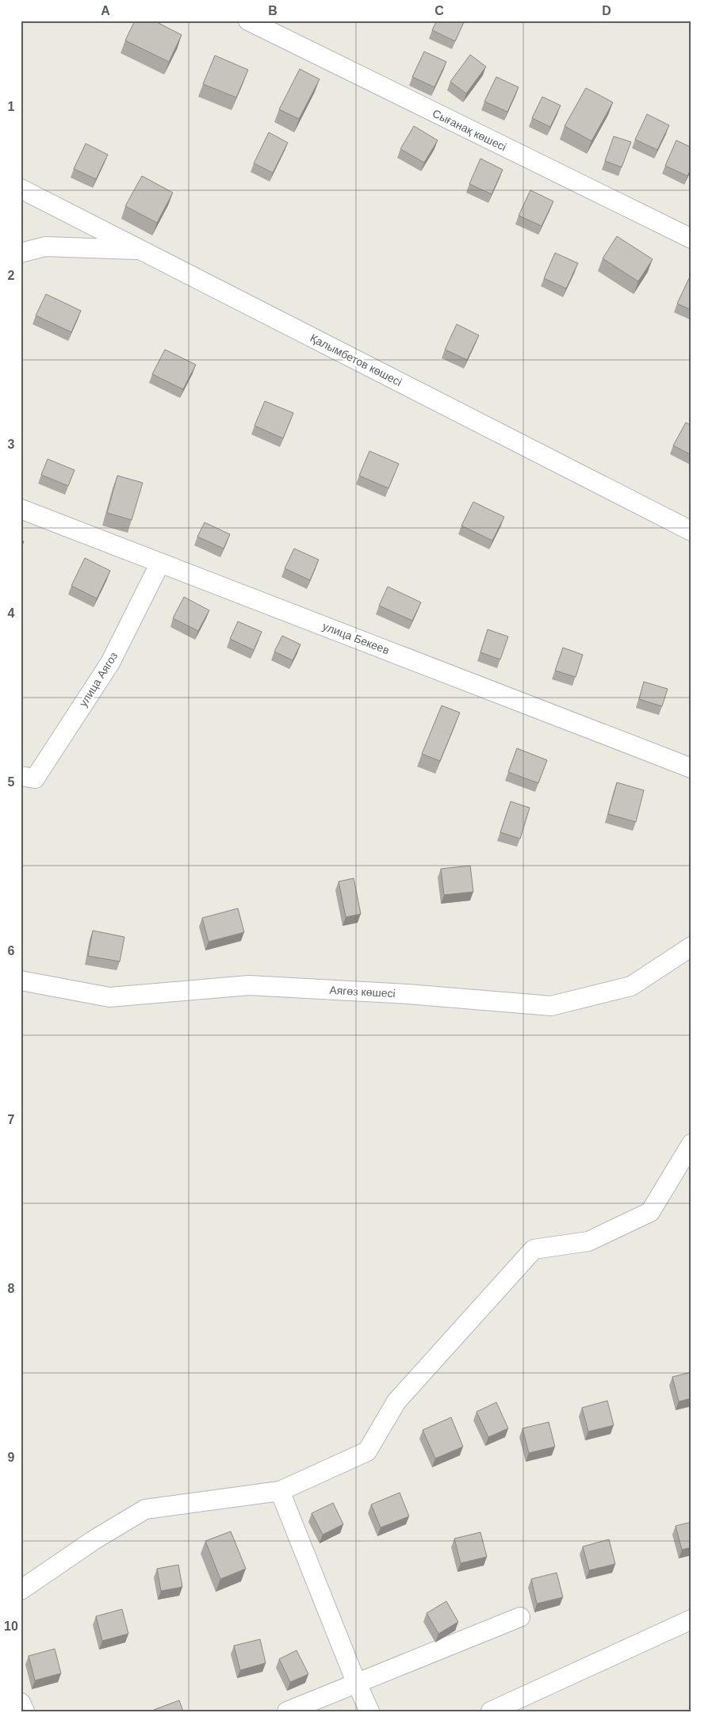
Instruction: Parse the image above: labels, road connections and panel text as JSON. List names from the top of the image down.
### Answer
{
  "streets": {
    "street": [
      "Сығанақ көшесі",
      "Қалымбетов көшесі",
      "улица Бекеев",
      "улица Аягоз",
      "Аягөз көшесі"
    ]
  },
  "crossings": [
    ["улица Бекеев", "улица Аягоз"]
  ],
  "grid": {
    "columns": [
      "A",
      "B",
      "C",
      "D"
    ],
    "rows": [
      "1",
      "2",
      "3",
      "4",
      "5",
      "6",
      "7",
      "8",
      "9",
      "10"
    ]
  }
}
